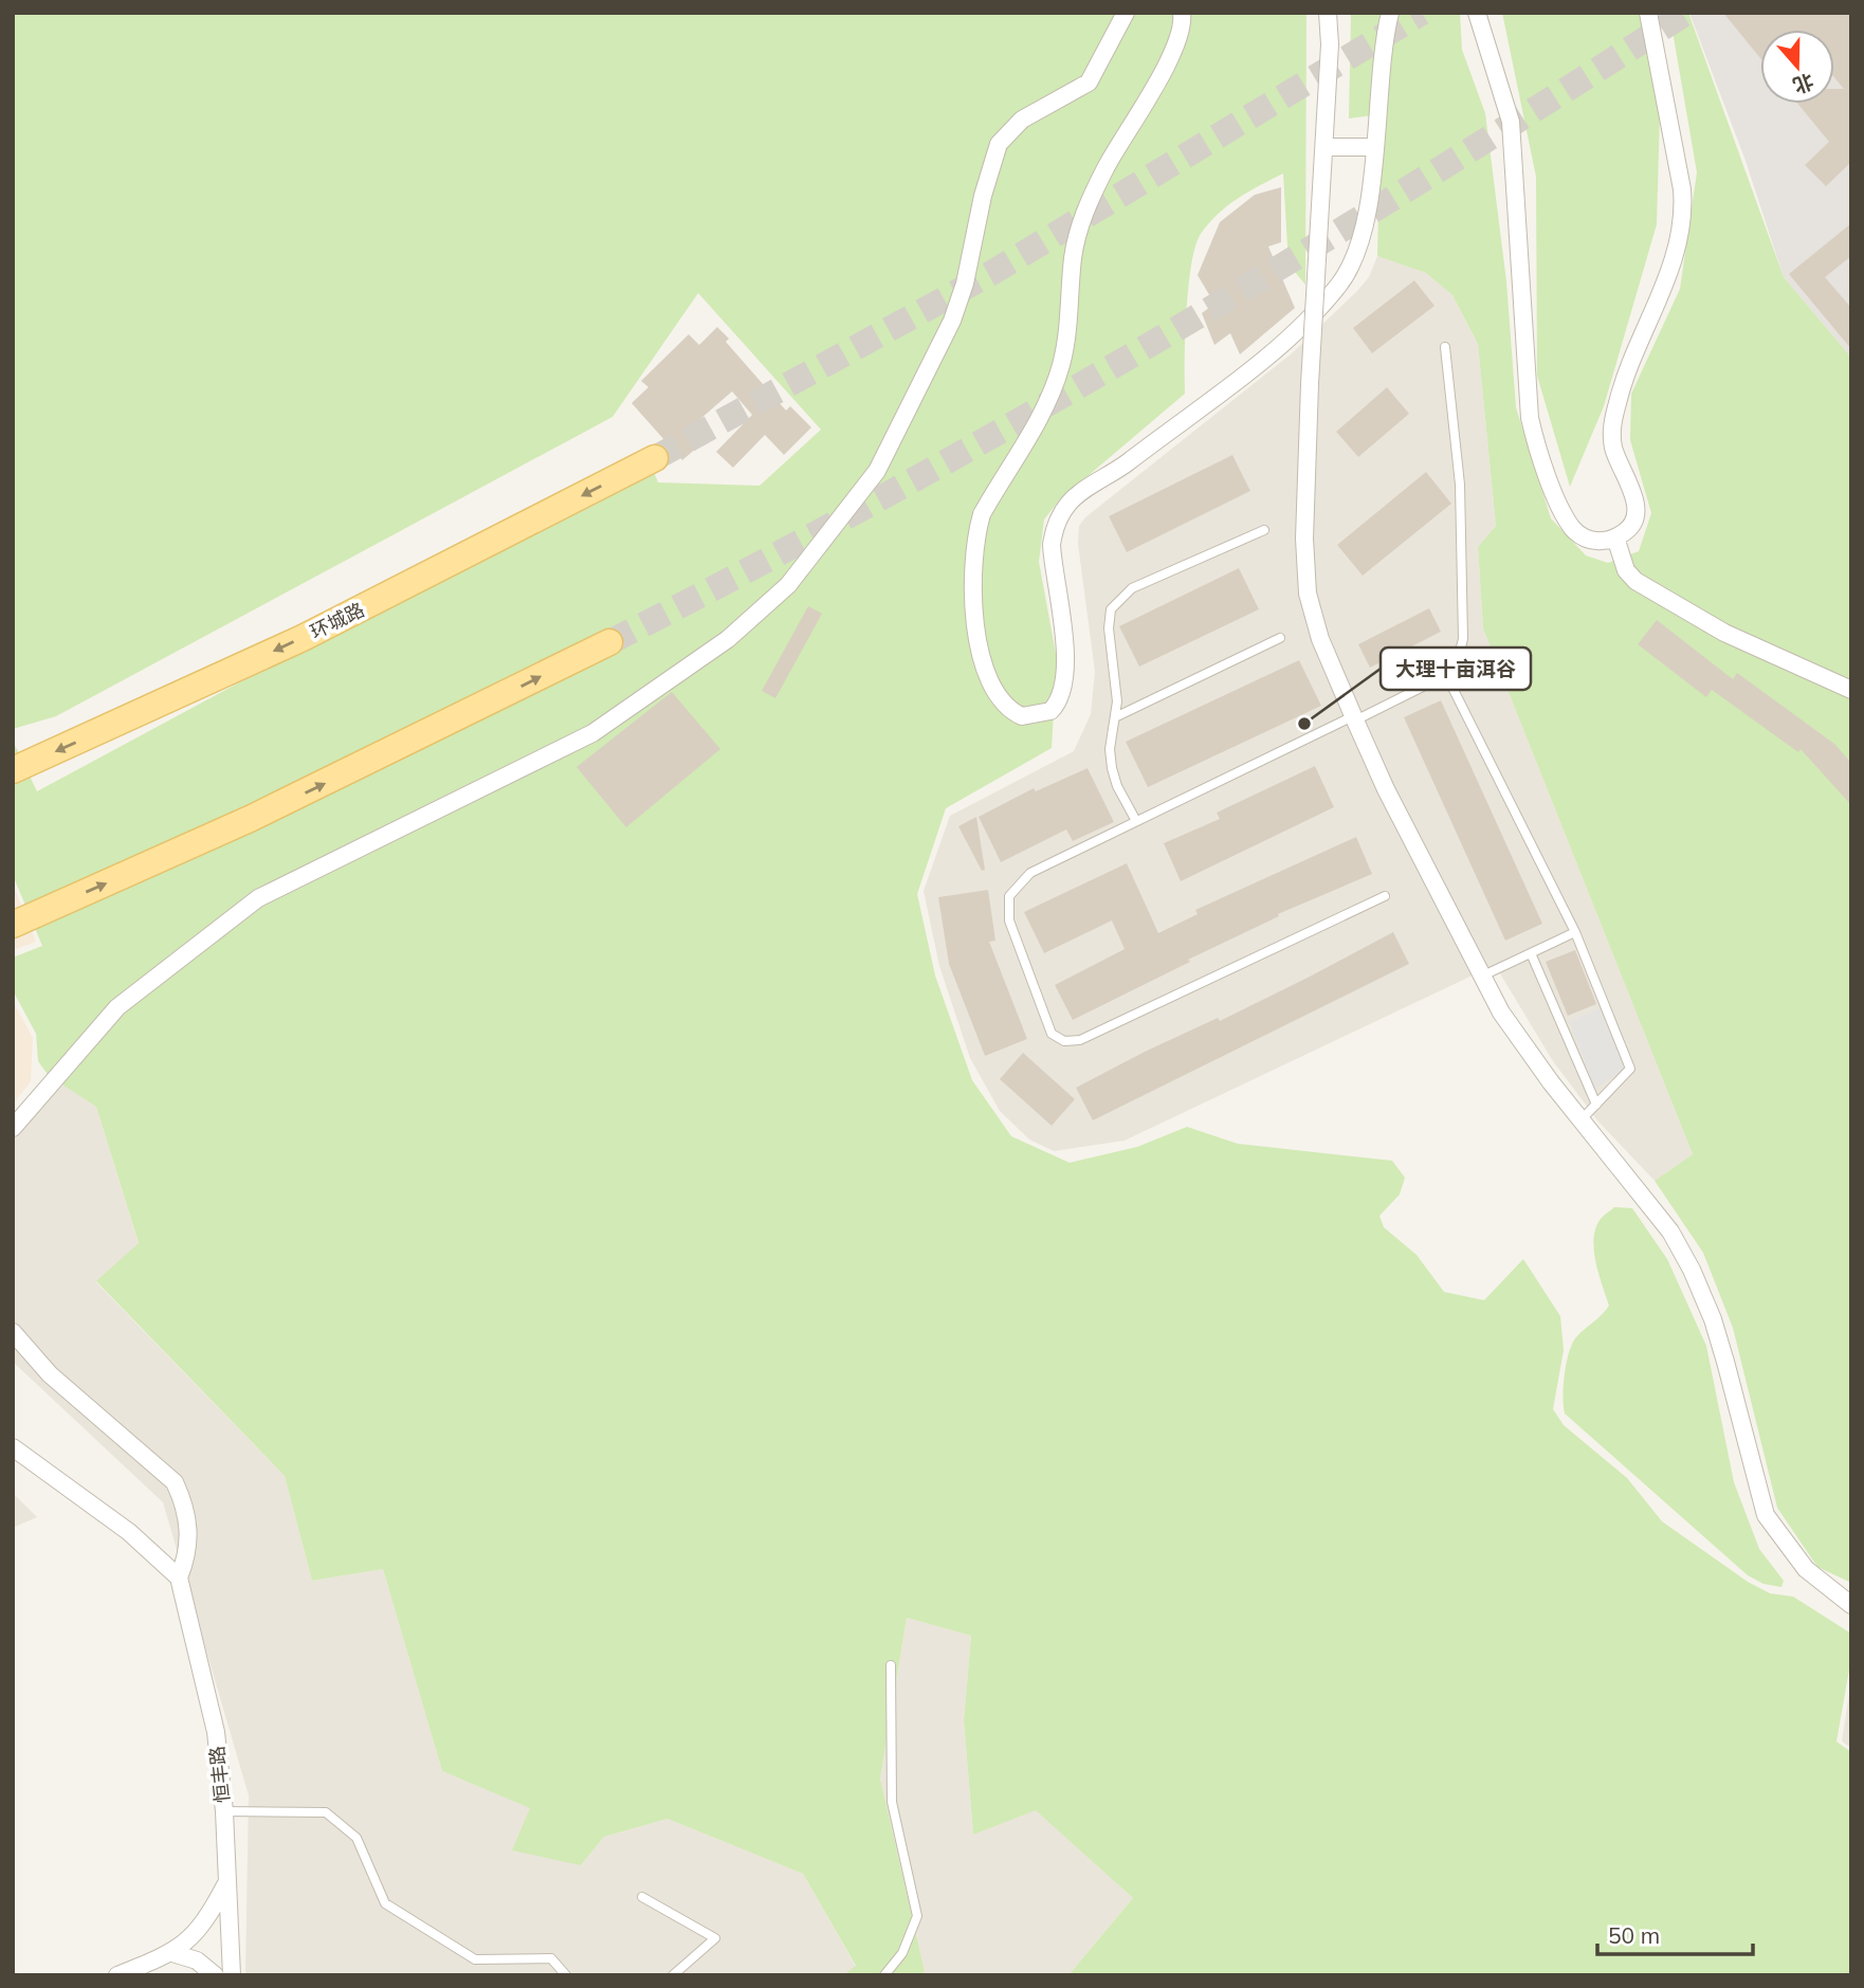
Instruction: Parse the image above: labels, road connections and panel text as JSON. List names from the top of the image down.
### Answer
{
  "streets": {
    "main road": ["环城路"],
    "street": ["恒丰路"]
  },
  "places": ["大理十亩洱谷"],
  "scale_bar": "50 m",
  "north": "bottom"
}
